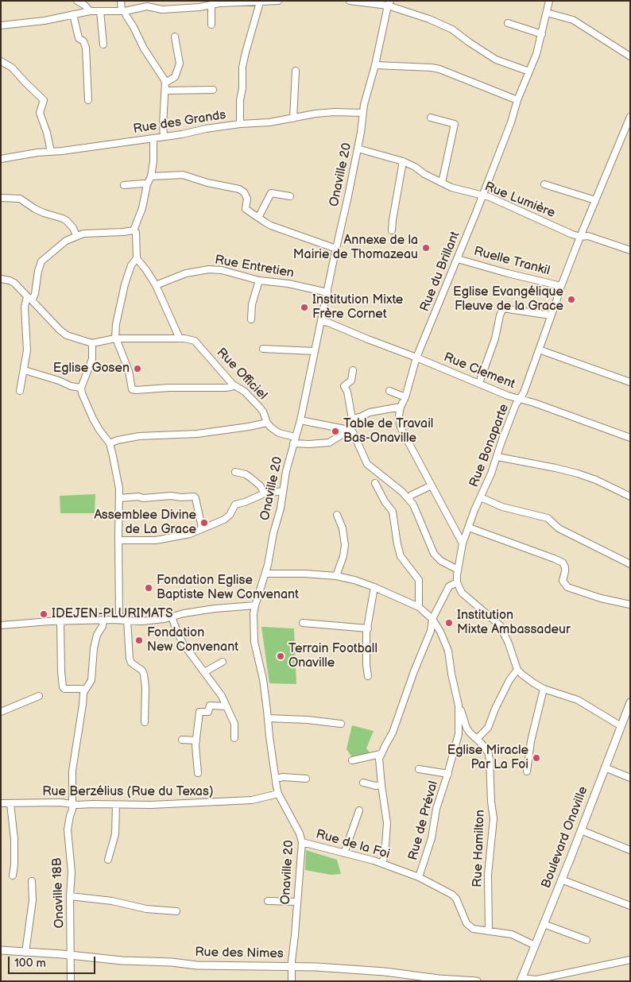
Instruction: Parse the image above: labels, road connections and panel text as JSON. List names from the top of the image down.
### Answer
{
  "streets": {
    "street": [
      "Rue des Grands",
      "Onaville 20",
      "Rue Lumière",
      "Ruelle Trankil",
      "Rue Entretien",
      "Rue du Brillant",
      "Rue Clement",
      "Rue Officiel",
      "Rue Bonaparte",
      "Rue Berzélius (Rue du Texas)",
      "Rue de Préval",
      "Boulevard Onaville",
      "Rue de la Foi",
      "Rue Hamilton",
      "Onaville 18B",
      "Rue des Nimes"
    ]
  },
  "crossings": [
    ["Rue des Grands", "Onaville 20"],
    ["Onaville 20", "Rue Lumière"],
    ["Onaville 20", "Rue Entretien"],
    ["Onaville 20", "Rue Clement"],
    ["Onaville 20", "Rue Officiel"],
    ["Onaville 20", "Rue Berzélius (Rue du Texas)"],
    ["Onaville 20", "Rue de Préval"],
    ["Onaville 20", "Rue de la Foi"],
    ["Onaville 20", "Rue des Nimes"],
    ["Rue Lumière", "Rue du Brillant"],
    ["Rue Lumière", "Rue Bonaparte"],
    ["Ruelle Trankil", "Rue du Brillant"],
    ["Ruelle Trankil", "Rue Bonaparte"],
    ["Rue du Brillant", "Rue Clement"],
    ["Rue du Brillant", "Rue Bonaparte"],
    ["Rue Clement", "Rue Bonaparte"],
    ["Rue Berzélius (Rue du Texas)", "Onaville 18B"],
    ["Rue de Préval", "Rue de la Foi"],
    ["Boulevard Onaville", "Rue de la Foi"],
    ["Rue de la Foi", "Rue Hamilton"],
    ["Onaville 18B", "Rue des Nimes"]
  ],
  "places": [
    "Annexe de la Mairie de Thomazeau",
    "Eglise Evangélique Fleuve de la Grace",
    "Institution Mixte Frère Cornet",
    "Eglise Gosen",
    "Table de Travail Bas-Onaville",
    "Assemblee Divine de La Grace",
    "Fondation Eglise Baptiste New Convenant",
    "IDEJEN-PLURIMATS",
    "Institution Mixte Ambassadeur",
    "Fondation New Convenant",
    "Terrain Football Onaville",
    "Eglise Miracle Par La Foi"
  ],
  "scale_bar": "100 m"
}
